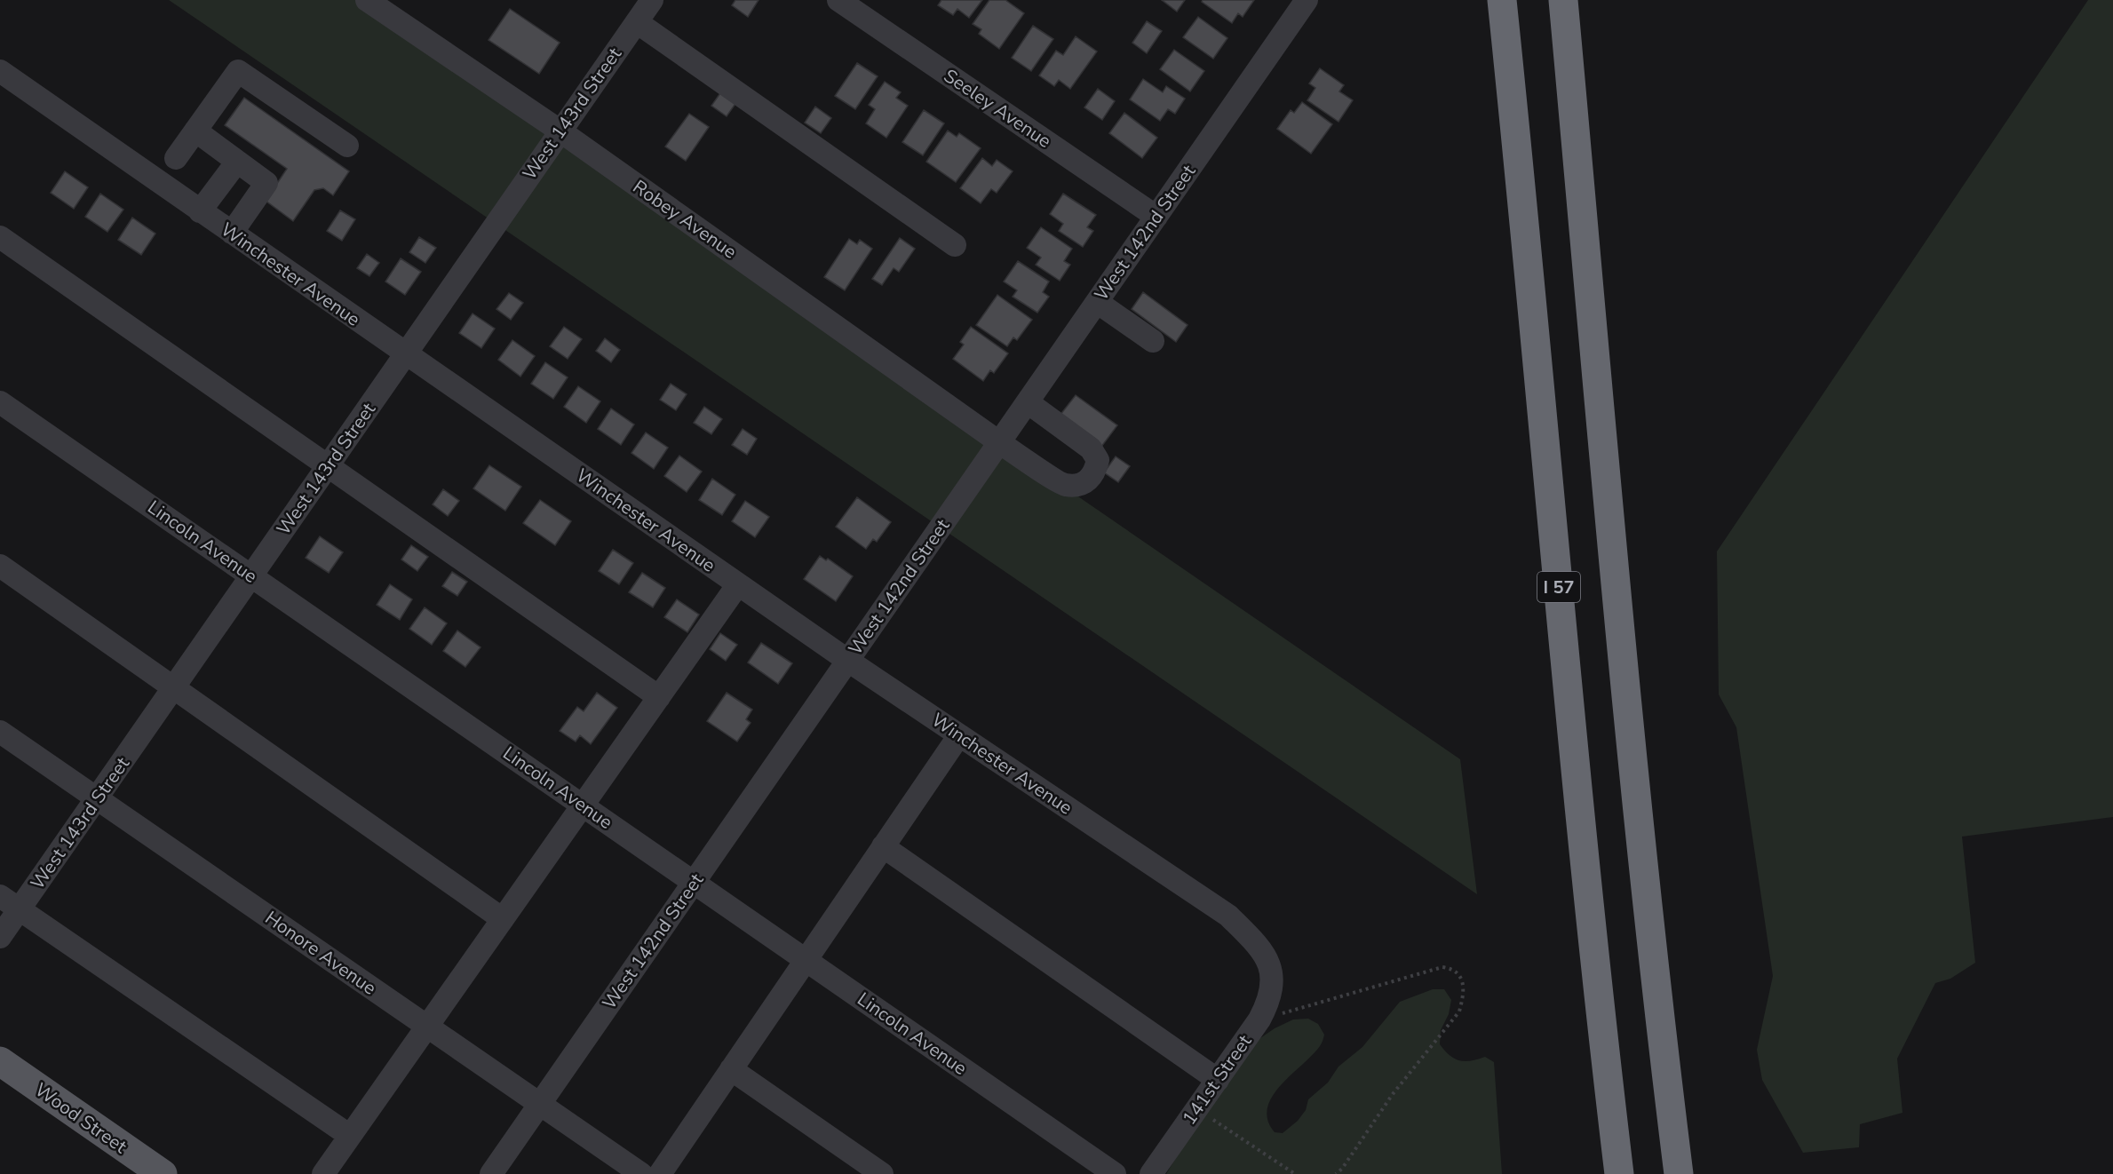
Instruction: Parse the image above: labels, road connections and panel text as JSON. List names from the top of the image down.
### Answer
{
  "streets": {
    "highway": ["I 57"],
    "main road": ["Wood Street"],
    "street": [
      "Seeley Avenue",
      "West 143rd Street",
      "Robey Avenue",
      "West 142nd Street",
      "Winchester Avenue",
      "Lincoln Avenue",
      "Honore Avenue",
      "141st Street"
    ]
  },
  "crossings": [
    ["Seeley Avenue", "West 142nd Street"],
    ["West 143rd Street", "Robey Avenue"],
    ["West 143rd Street", "Winchester Avenue"],
    ["West 143rd Street", "Lincoln Avenue"],
    ["West 143rd Street", "Honore Avenue"],
    ["Robey Avenue", "West 142nd Street"],
    ["West 142nd Street", "Winchester Avenue"],
    ["West 142nd Street", "Lincoln Avenue"],
    ["West 142nd Street", "Honore Avenue"],
    ["Winchester Avenue", "141st Street"]
  ]
}
